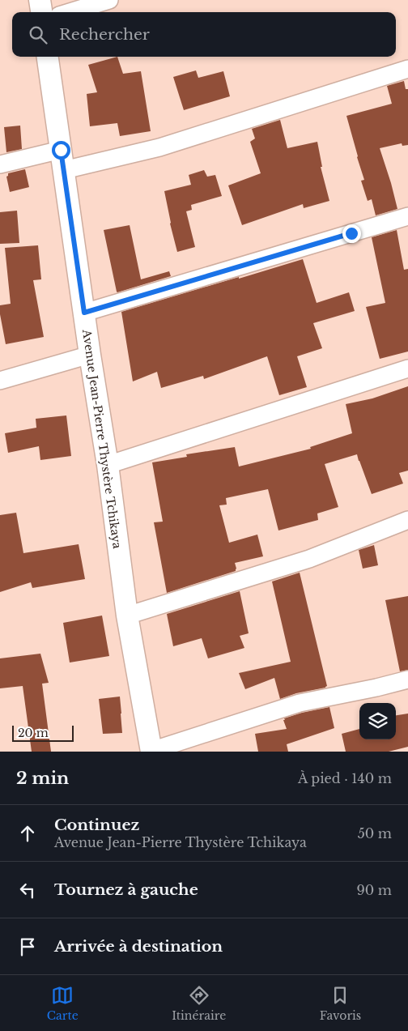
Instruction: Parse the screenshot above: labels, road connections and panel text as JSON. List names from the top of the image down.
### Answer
{
  "streets": {
    "street": ["Avenue Jean-Pierre Thystère Tchikaya"]
  },
  "scale_bar": "20 m",
  "page": {
    "search": "Rechercher",
    "scale": "20 m",
    "heading": ["2 min", "À pied · 140 m"],
    "list": [
      ["Continuez", "Avenue Jean-Pierre Thystère Tchikaya", "50 m"],
      ["Tournez à gauche", "90 m"],
      "Arrivée à destination"
    ],
    "nav": ["Carte", "Itinéraire", "Favoris"]
  }
}
